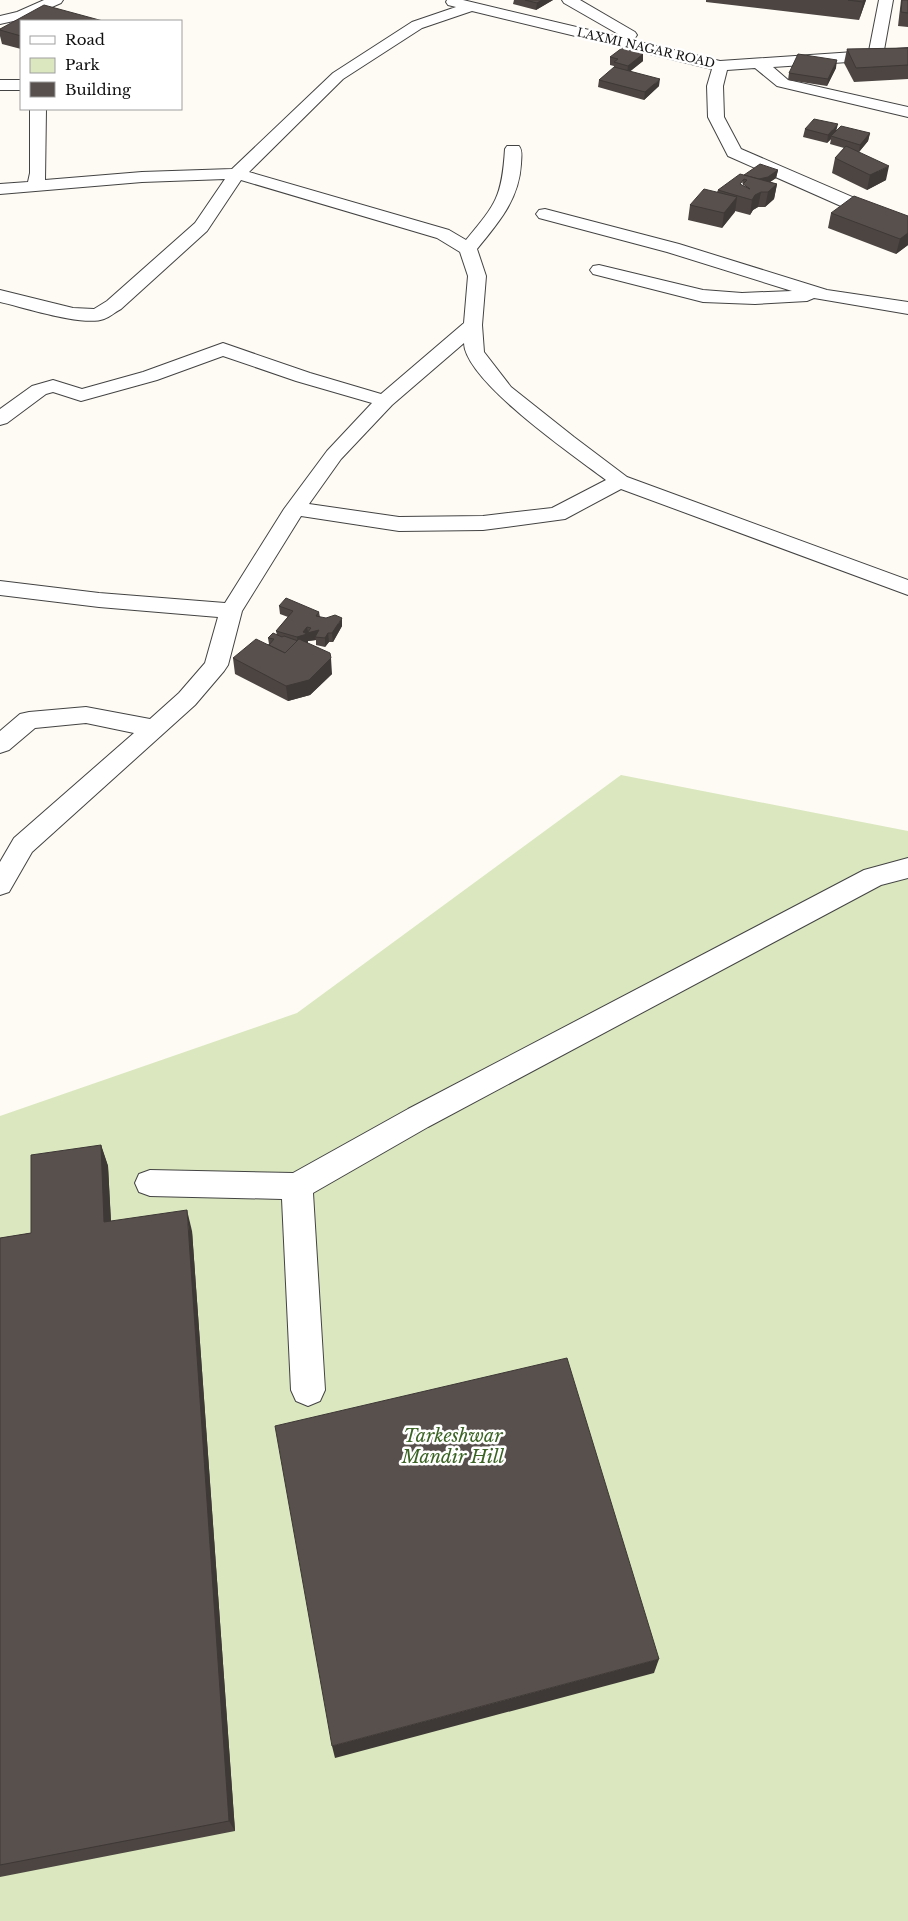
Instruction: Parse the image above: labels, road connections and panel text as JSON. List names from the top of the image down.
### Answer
{
  "streets": {
    "street": ["LAXMI NAGAR ROAD"]
  },
  "parks": ["Tarkeshwar Mandir Hill"],
  "legend": ["Road", "Park", "Building"]
}
